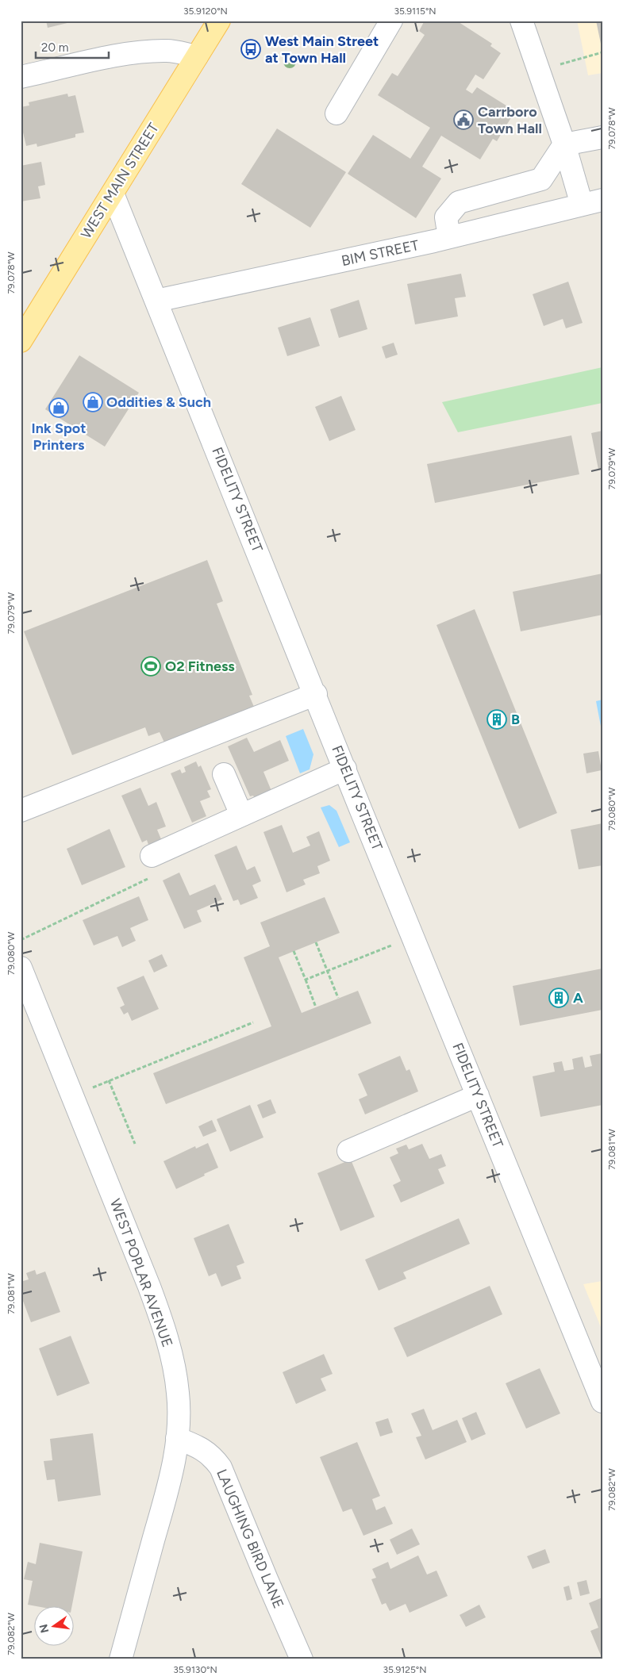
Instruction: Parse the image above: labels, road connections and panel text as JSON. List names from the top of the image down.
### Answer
{
  "streets": {
    "main road": ["WEST MAIN STREET"],
    "street": [
      "BIM STREET",
      "FIDELITY STREET",
      "WEST POPLAR AVENUE",
      "LAUGHING BIRD LANE"
    ]
  },
  "crossings": [
    ["WEST MAIN STREET", "FIDELITY STREET"],
    ["BIM STREET", "FIDELITY STREET"],
    ["WEST POPLAR AVENUE", "LAUGHING BIRD LANE"]
  ],
  "places": {
    "bus stop": ["West Main Street at Town Hall"],
    "public building": ["Carrboro Town Hall"],
    "shop": ["Oddities & Such", "Ink Spot Printers"],
    "sports": ["O2 Fitness"],
    "building": ["B", "A"]
  },
  "scale_bar": "20 m",
  "north": "left",
  "coordinates": [
    "35.9120°N",
    "35.9115°N",
    "79.078°W",
    "79.079°W",
    "79.080°W",
    "79.081°W",
    "79.082°W",
    "35.9130°N",
    "35.9125°N"
  ]
}
